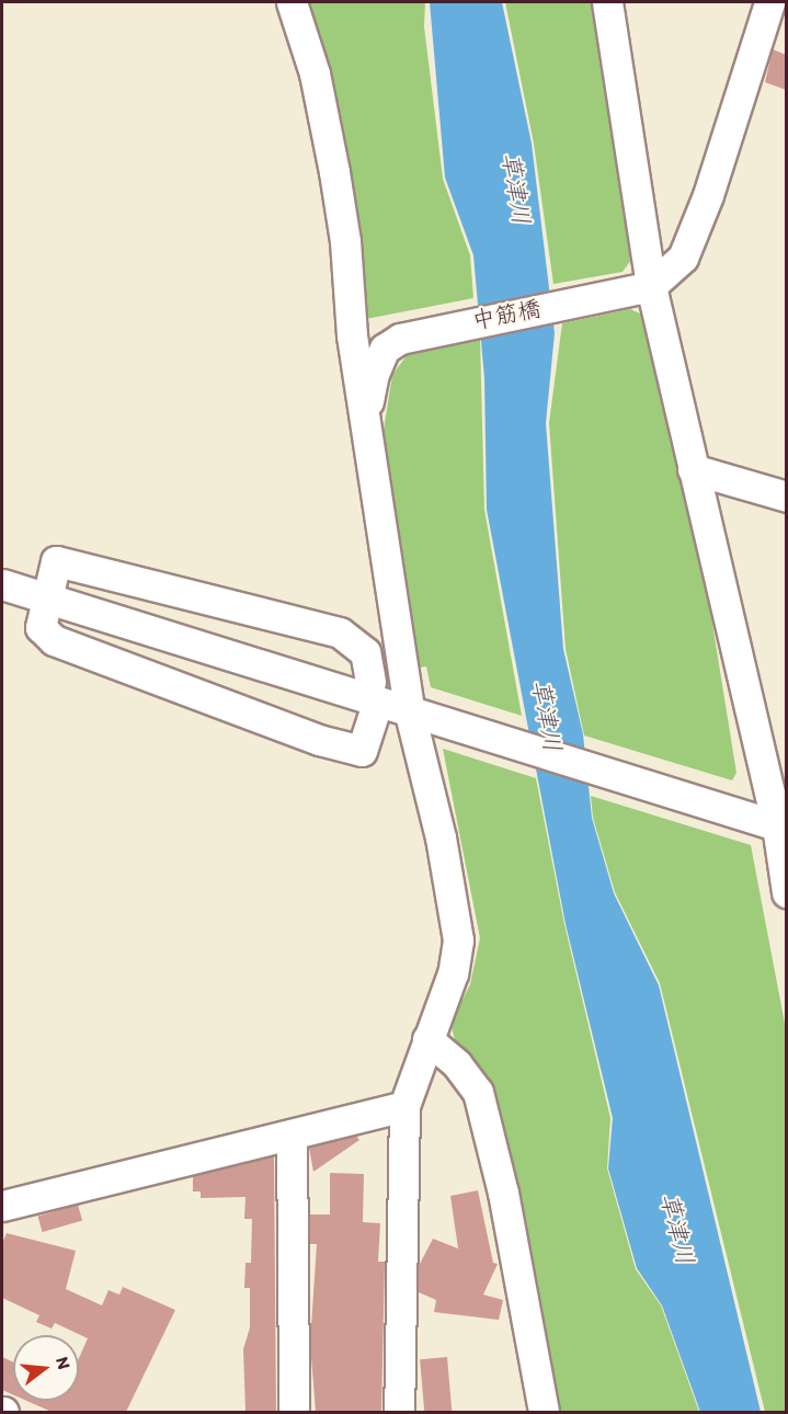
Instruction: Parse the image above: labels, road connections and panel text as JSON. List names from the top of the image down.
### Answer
{
  "streets": {
    "street": ["中筋橋"]
  },
  "water": ["草津川"],
  "north": "right"
}
